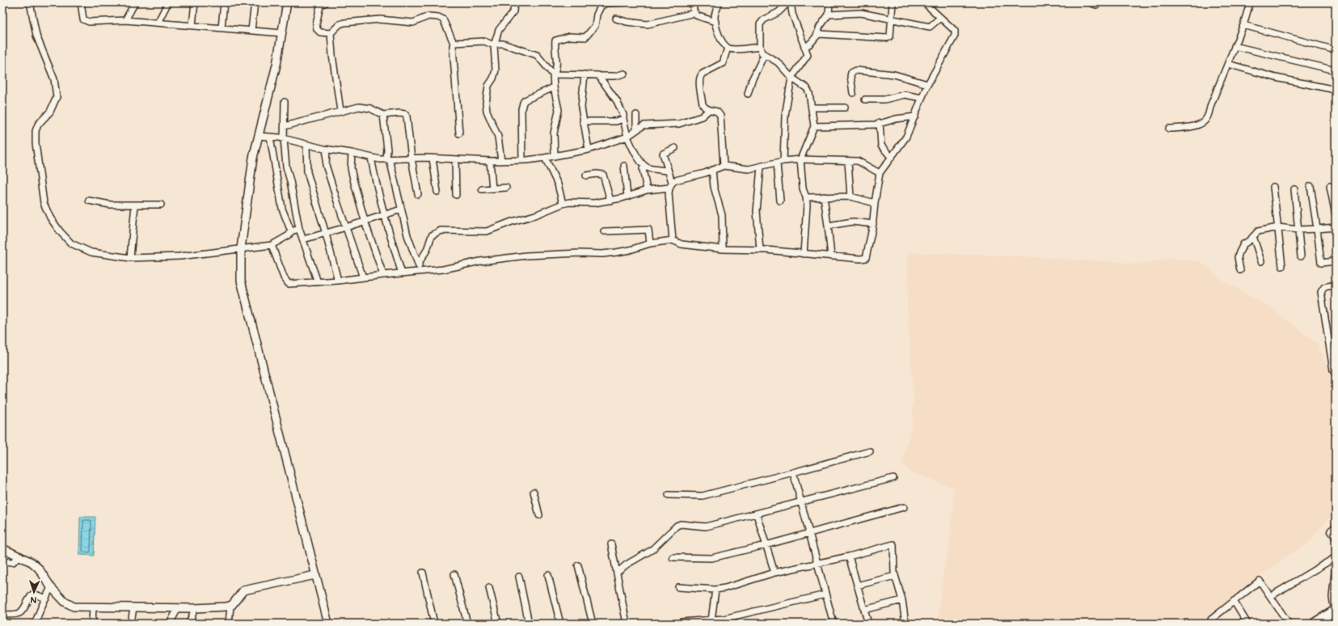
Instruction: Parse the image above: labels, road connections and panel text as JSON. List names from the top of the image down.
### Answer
{
  "north": "bottom"
}
